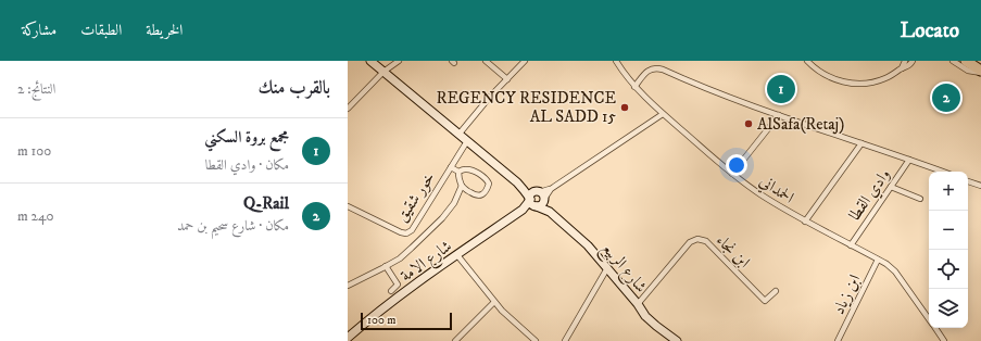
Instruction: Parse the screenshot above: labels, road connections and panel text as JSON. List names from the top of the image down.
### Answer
{
  "streets": {
    "street": [
      "الحمداني",
      "وادي القطا",
      "خور شقيق",
      "ابن نجاء",
      "شارع الامة",
      "شارع الربيع",
      "ابن زياد"
    ]
  },
  "crossings": [
    ["الحمداني", "وادي القطا"],
    ["الحمداني", "ابن زياد"],
    ["خور شقيق", "شارع الربيع"],
    ["ابن نجاء", "شارع الربيع"],
    ["شارع الامة", "شارع الربيع"]
  ],
  "places": ["REGENCY RESIDENCE AL SADD 15", "AlSafa(Retaj)"],
  "scale_bar": "100 m",
  "page": {
    "header": "Locato",
    "nav": ["الخريطة", "الطبقات", "مشاركة"],
    "heading": ["بالقرب منك", "النتائج: 2"],
    "pins": ["1", "2"],
    "list": [
      {
        "mark": "1",
        "name": "مجمع بروة السكني",
        "note": "مكان · وادي القطا",
        "value": "100 m"
      },
      {
        "mark": "2",
        "name": "Q-Rail",
        "note": "مكان · شارع سحيم بن حمد",
        "value": "240 m"
      }
    ],
    "map_buttons": ["+", "−"],
    "scale": "100 m"
  }
}
